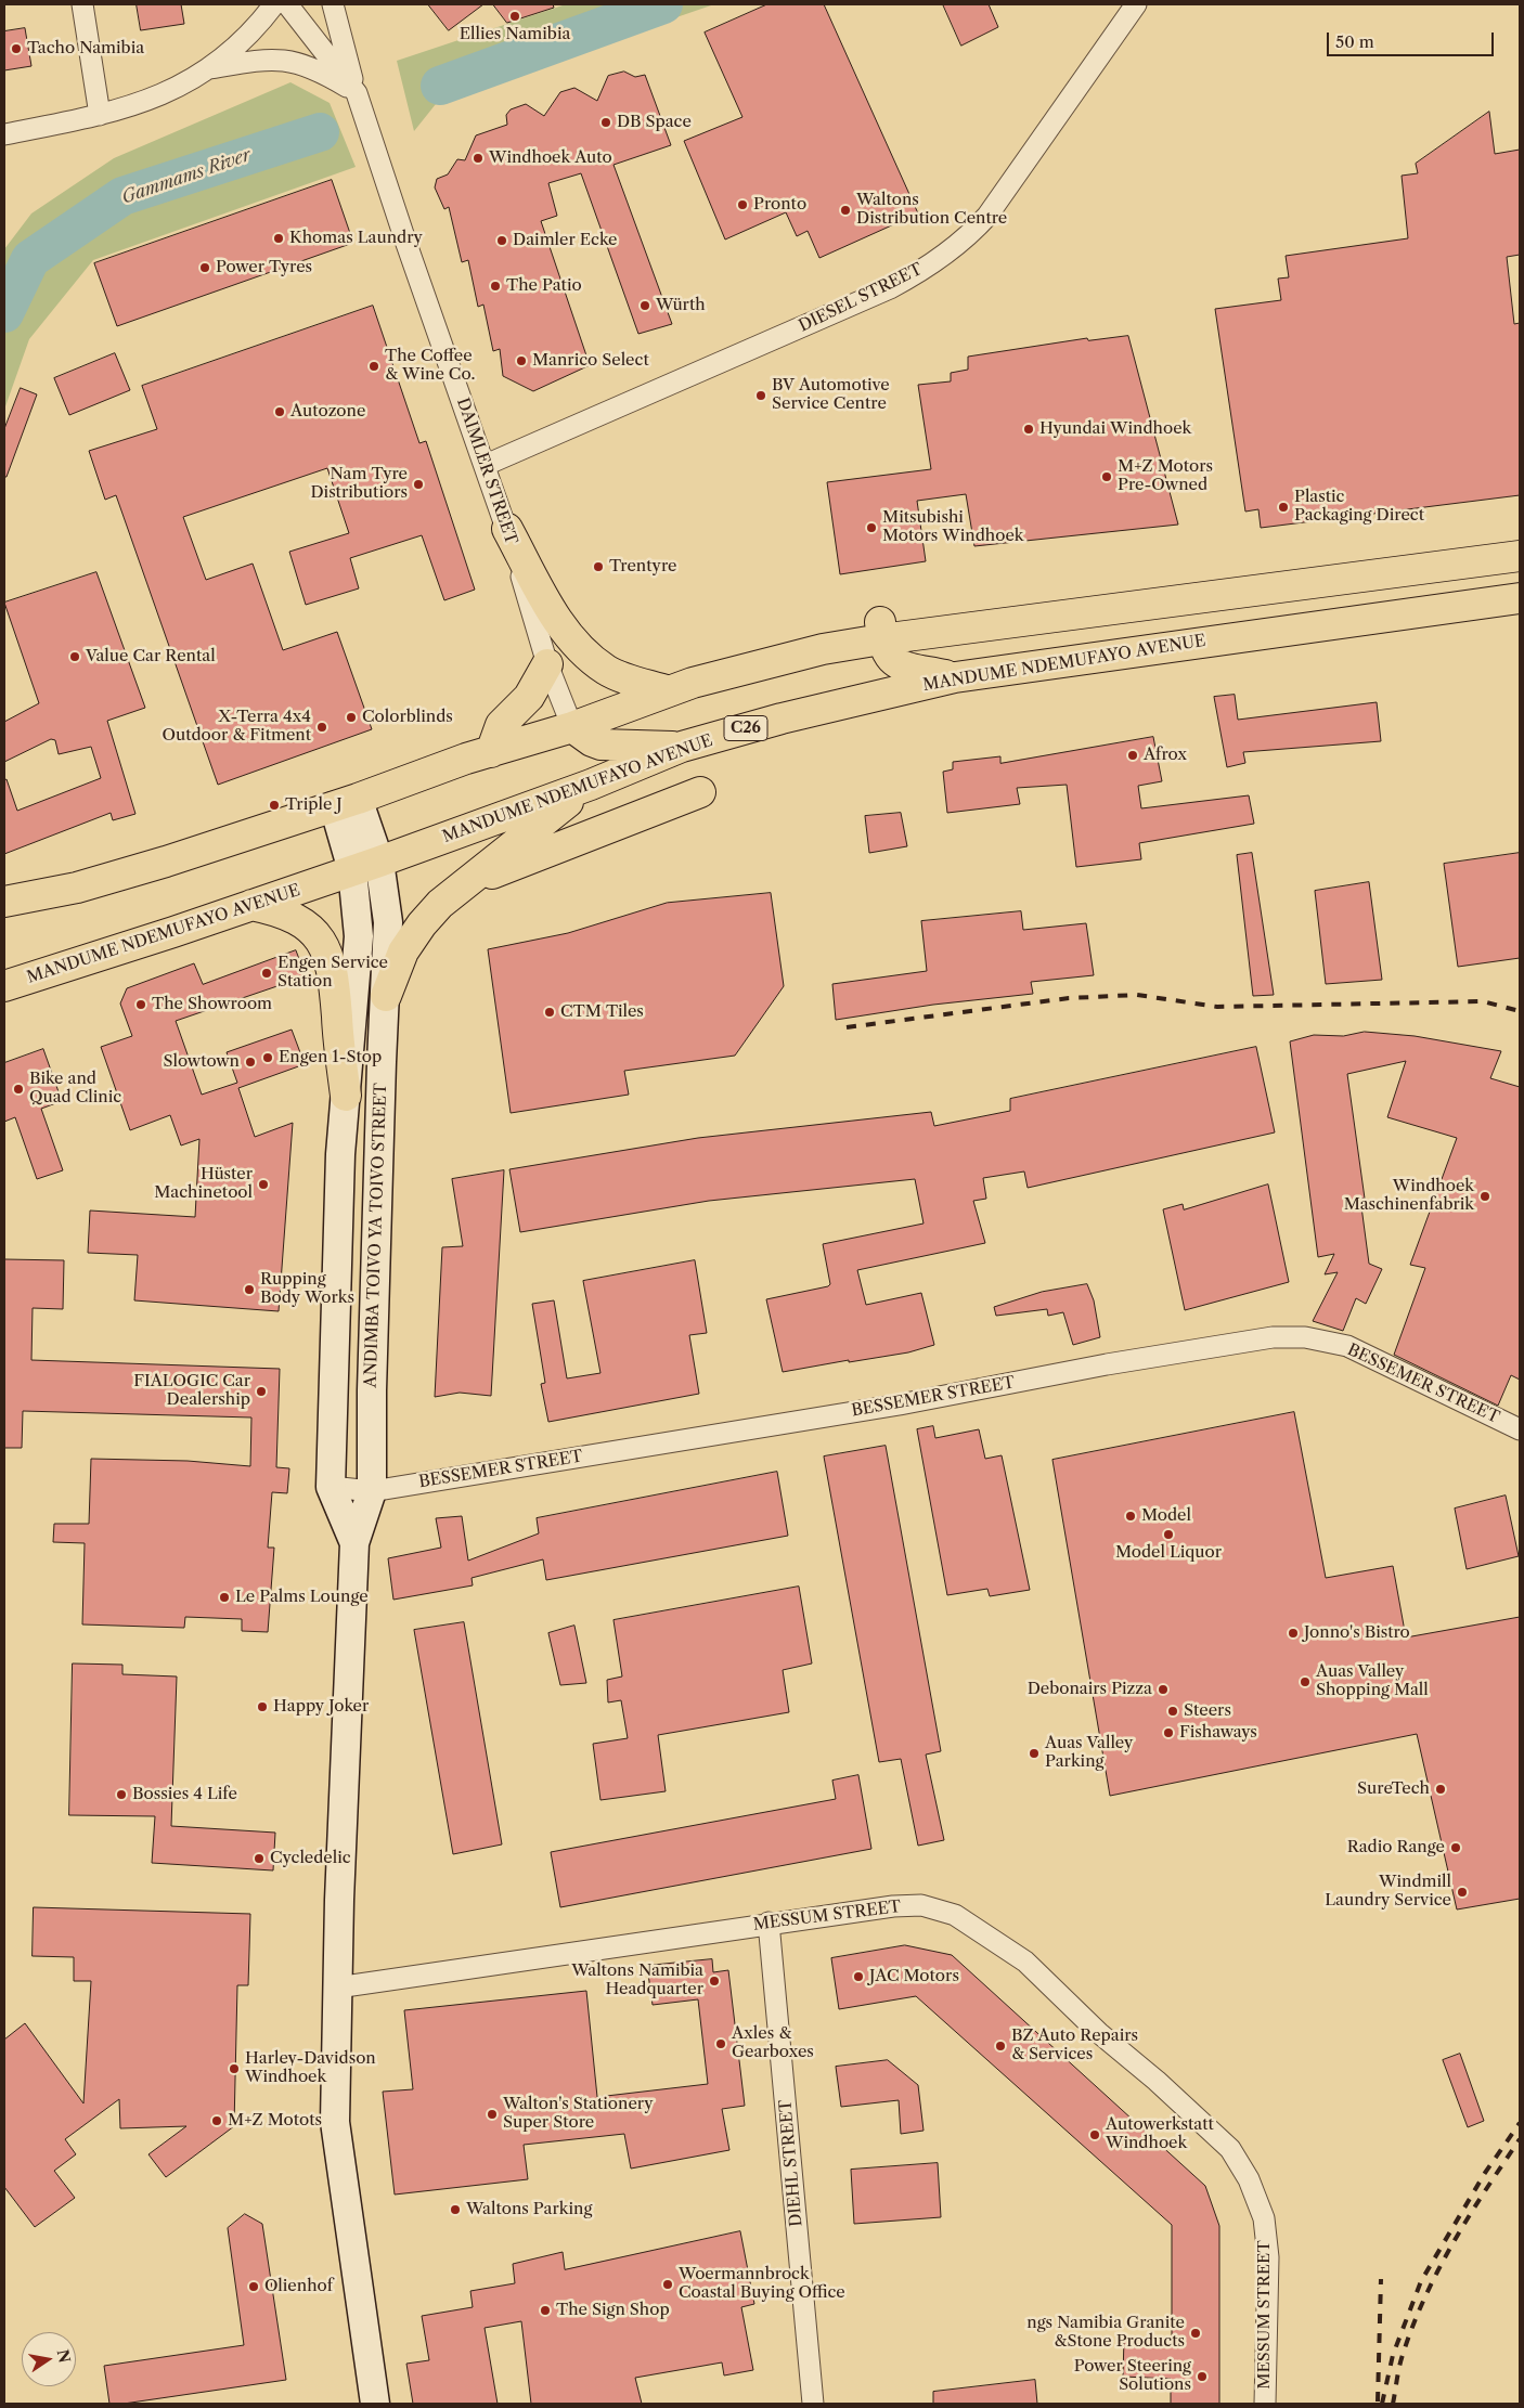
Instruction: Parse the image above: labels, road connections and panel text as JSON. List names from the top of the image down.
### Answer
{
  "streets": {
    "main road": ["MANDUME NDEMUFAYO AVENUE", "C26"],
    "street": [
      "DIESEL STREET",
      "DAIMLER STREET",
      "ANDIMBA TOIVO YA TOIVO STREET",
      "BESSEMER STREET",
      "MESSUM STREET",
      "DIEHL STREET"
    ]
  },
  "crossings": [
    ["DIESEL STREET", "DAIMLER STREET"],
    ["MANDUME NDEMUFAYO AVENUE", "ANDIMBA TOIVO YA TOIVO STREET"],
    ["ANDIMBA TOIVO YA TOIVO STREET", "BESSEMER STREET"],
    ["ANDIMBA TOIVO YA TOIVO STREET", "MESSUM STREET"],
    ["MESSUM STREET", "DIEHL STREET"]
  ],
  "water": ["Gammams River"],
  "places": [
    "Ellies Namibia",
    "Tacho Namibia",
    "DB Space",
    "Windhoek Auto",
    "Pronto",
    "Waltons Distribution Centre",
    "Khomas Laundry",
    "Daimler Ecke",
    "Power Tyres",
    "The Patio",
    "Würth",
    "Manrico Select",
    "The Coffee & Wine Co.",
    "BV Automotive Service Centre",
    "Autozone",
    "Hyundai Windhoek",
    "M+Z Motors Pre-Owned",
    "Nam Tyre Distributiors",
    "Plastic Packaging Direct",
    "Mitsubishi Motors Windhoek",
    "Trentyre",
    "Value Car Rental",
    "Colorblinds",
    "X-Terra 4x4 Outdoor & Fitment",
    "Afrox",
    "Triple J",
    "Engen Service Station",
    "The Showroom",
    "CTM Tiles",
    "Engen 1-Stop",
    "Slowtown",
    "Bike and Quad Clinic",
    "Hüster Machinetool",
    "Windhoek Maschinenfabrik",
    "Rupping Body Works",
    "FIALOGIC Car Dealership",
    "Model",
    "Model Liquor",
    "Le Palms Lounge",
    "Jonno's Bistro",
    "Auas Valley Shopping Mall",
    "Debonairs Pizza",
    "Happy Joker",
    "Steers",
    "Fishaways",
    "Auas Valley Parking",
    "SureTech",
    "Bossies 4 Life",
    "Radio Range",
    "Cycledelic",
    "Windmill Laundry Service",
    "JAC Motors",
    "Waltons Namibia Headquarter",
    "Axles & Gearboxes",
    "BZ Auto Repairs & Services",
    "Harley-Davidson Windhoek",
    "Walton's Stationery Super Store",
    "M+Z Motots",
    "Autowerkstatt Windhoek",
    "Waltons Parking",
    "Woermannbrock Coastal Buying Office",
    "Olienhof",
    "The Sign Shop",
    "ngs Namibia Granite &Stone Products",
    "Power Steering Solutions"
  ],
  "scale_bar": "50 m",
  "north": "right"
}
